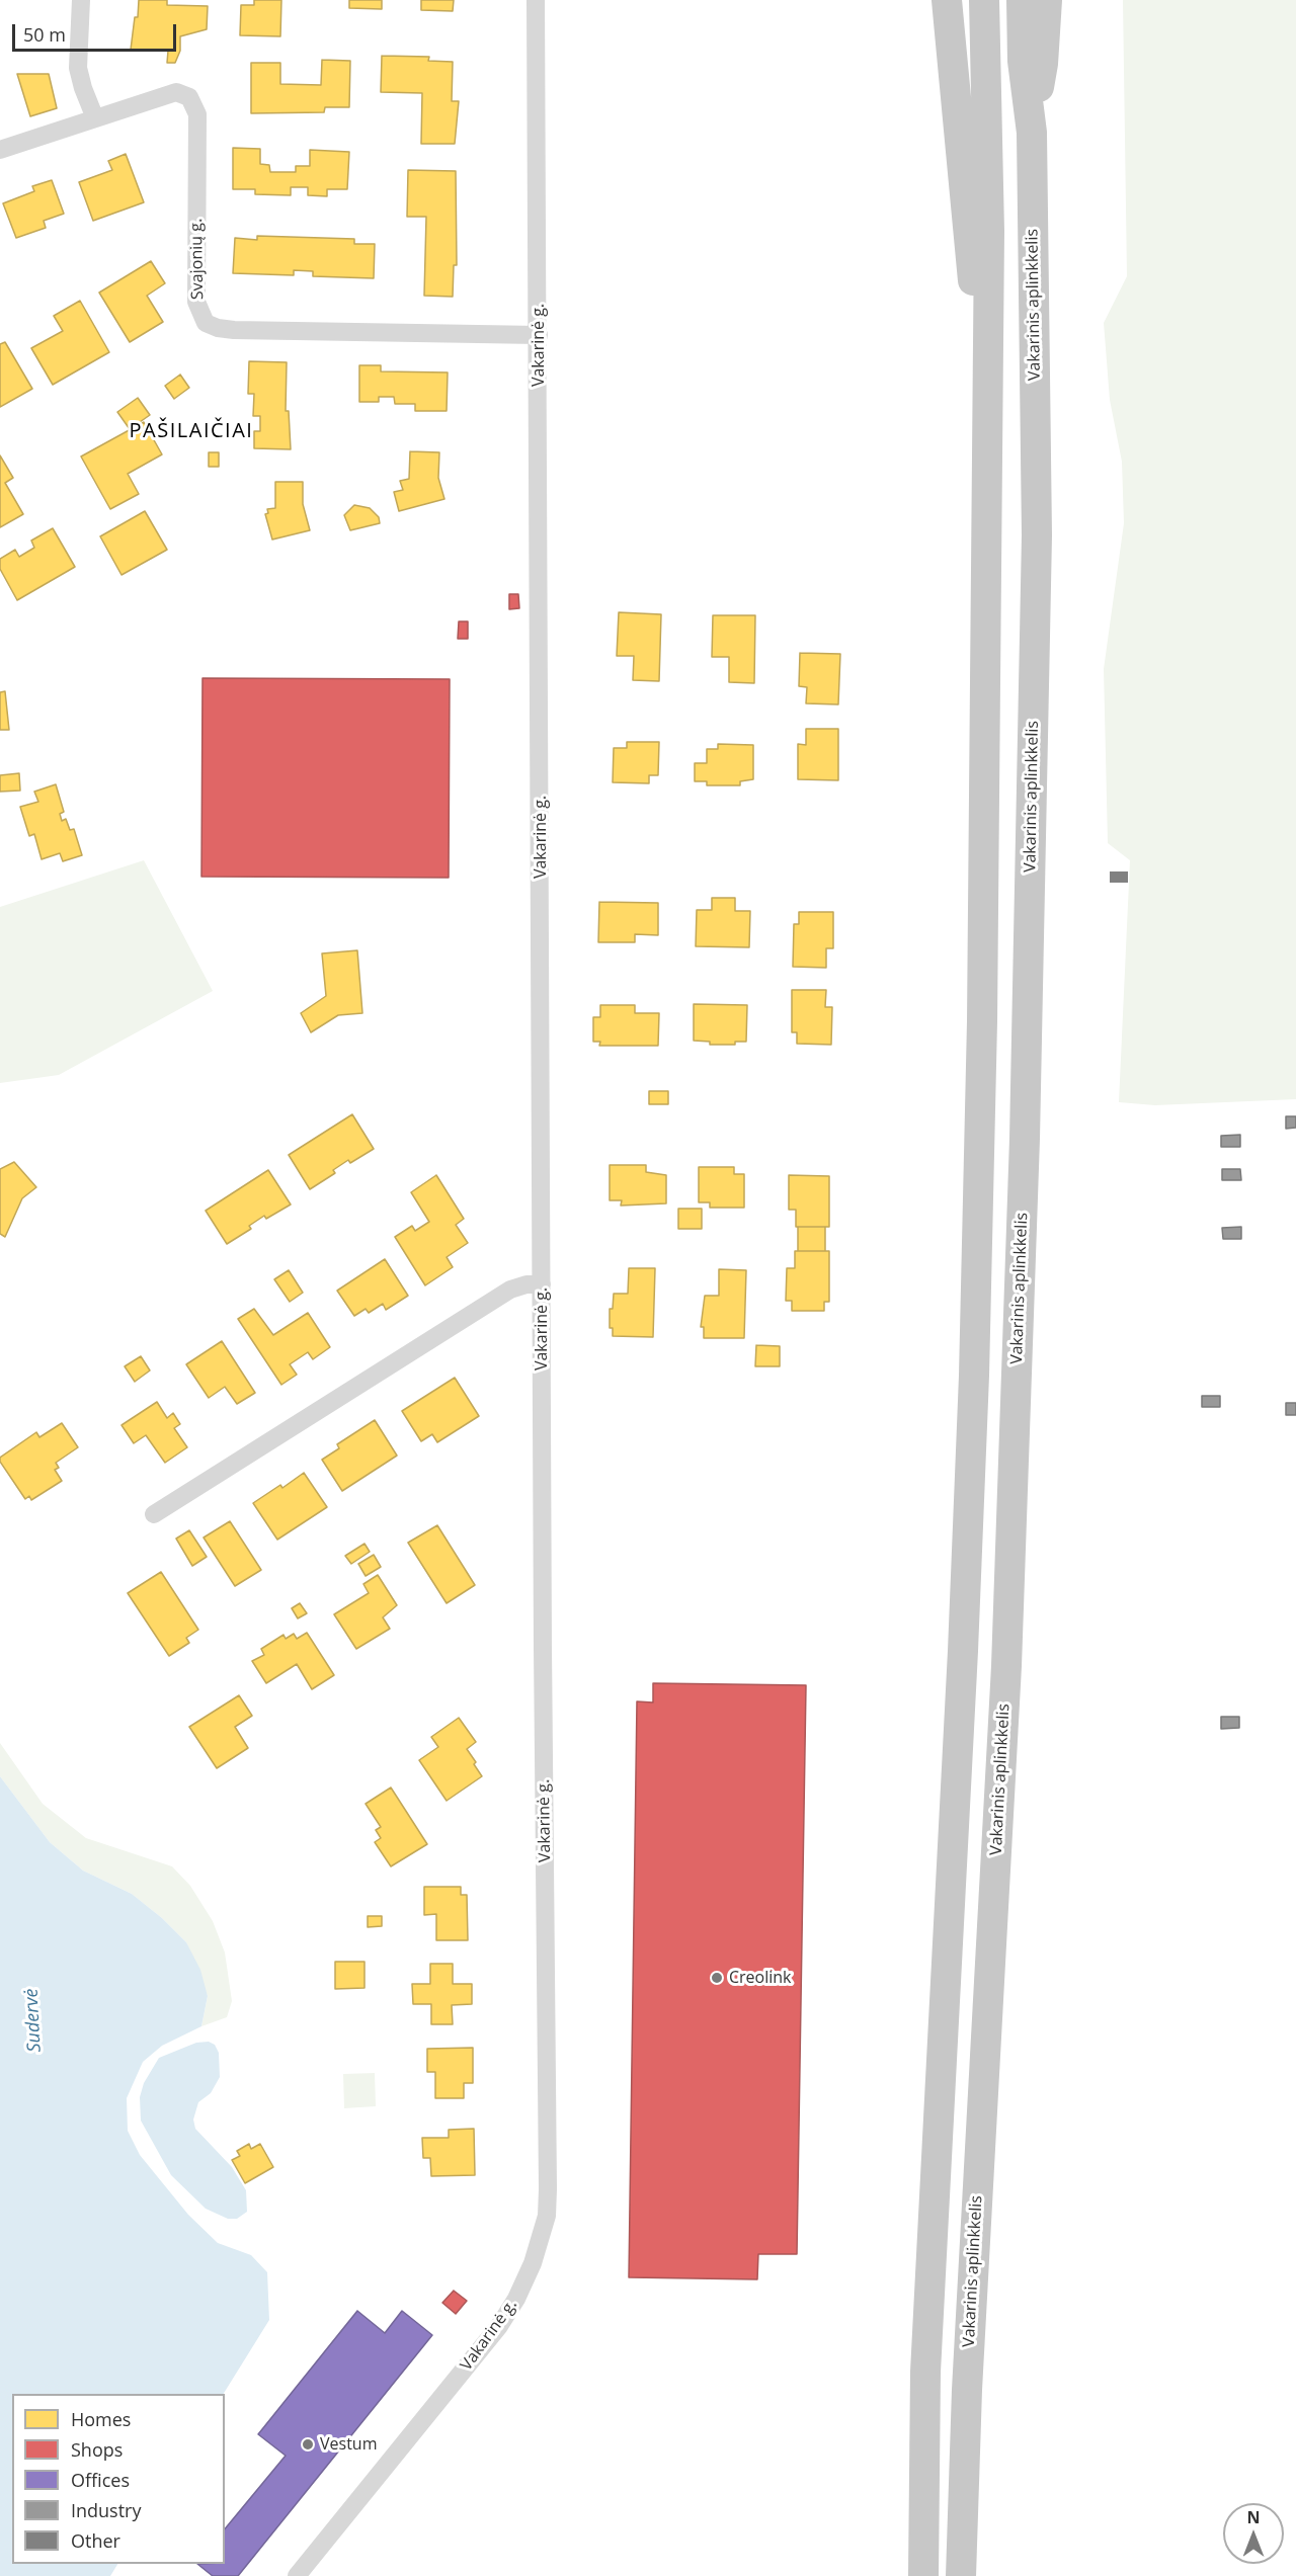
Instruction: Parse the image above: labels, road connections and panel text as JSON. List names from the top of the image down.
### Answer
{
  "streets": {
    "highway": ["Vakarinis aplinkkelis"],
    "street": ["Svajonių g.", "Vakarinė g."]
  },
  "crossings": [
    ["Svajonių g.", "Vakarinė g."]
  ],
  "districts": ["PAŠILAIČIAI"],
  "water": ["Sudervė"],
  "places": ["Creolink", "Vestum"],
  "legend": [
    "Homes",
    "Shops",
    "Offices",
    "Industry",
    "Other"
  ],
  "scale_bar": "50 m",
  "north": "top"
}
